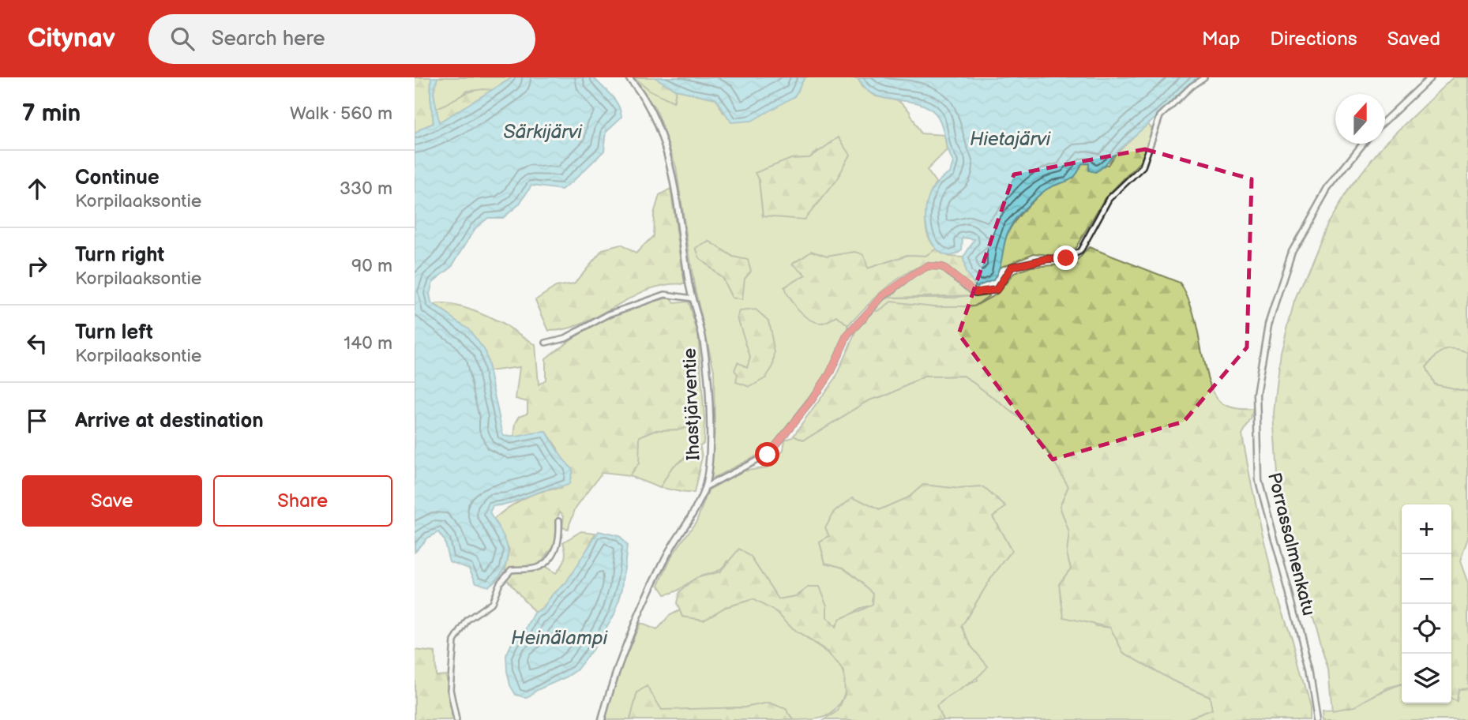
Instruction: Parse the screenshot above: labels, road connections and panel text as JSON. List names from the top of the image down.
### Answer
{
  "streets": {
    "street": ["Ihastjärventie", "Porrassalmenkatu"]
  },
  "water": ["Särkijärvi", "Hietajärvi", "Heinälampi"],
  "north": "top",
  "page": {
    "header": "Citynav",
    "search": "Search here",
    "nav": ["Map", "Directions", "Saved"],
    "heading": ["7 min", "Walk · 560 m"],
    "list": [
      ["Continue", "Korpilaaksontie", "330 m"],
      ["Turn right", "Korpilaaksontie", "90 m"],
      ["Turn left", "Korpilaaksontie", "140 m"],
      "Arrive at destination"
    ],
    "buttons": ["Save", "Share"],
    "map_buttons": ["+", "−"]
  }
}
